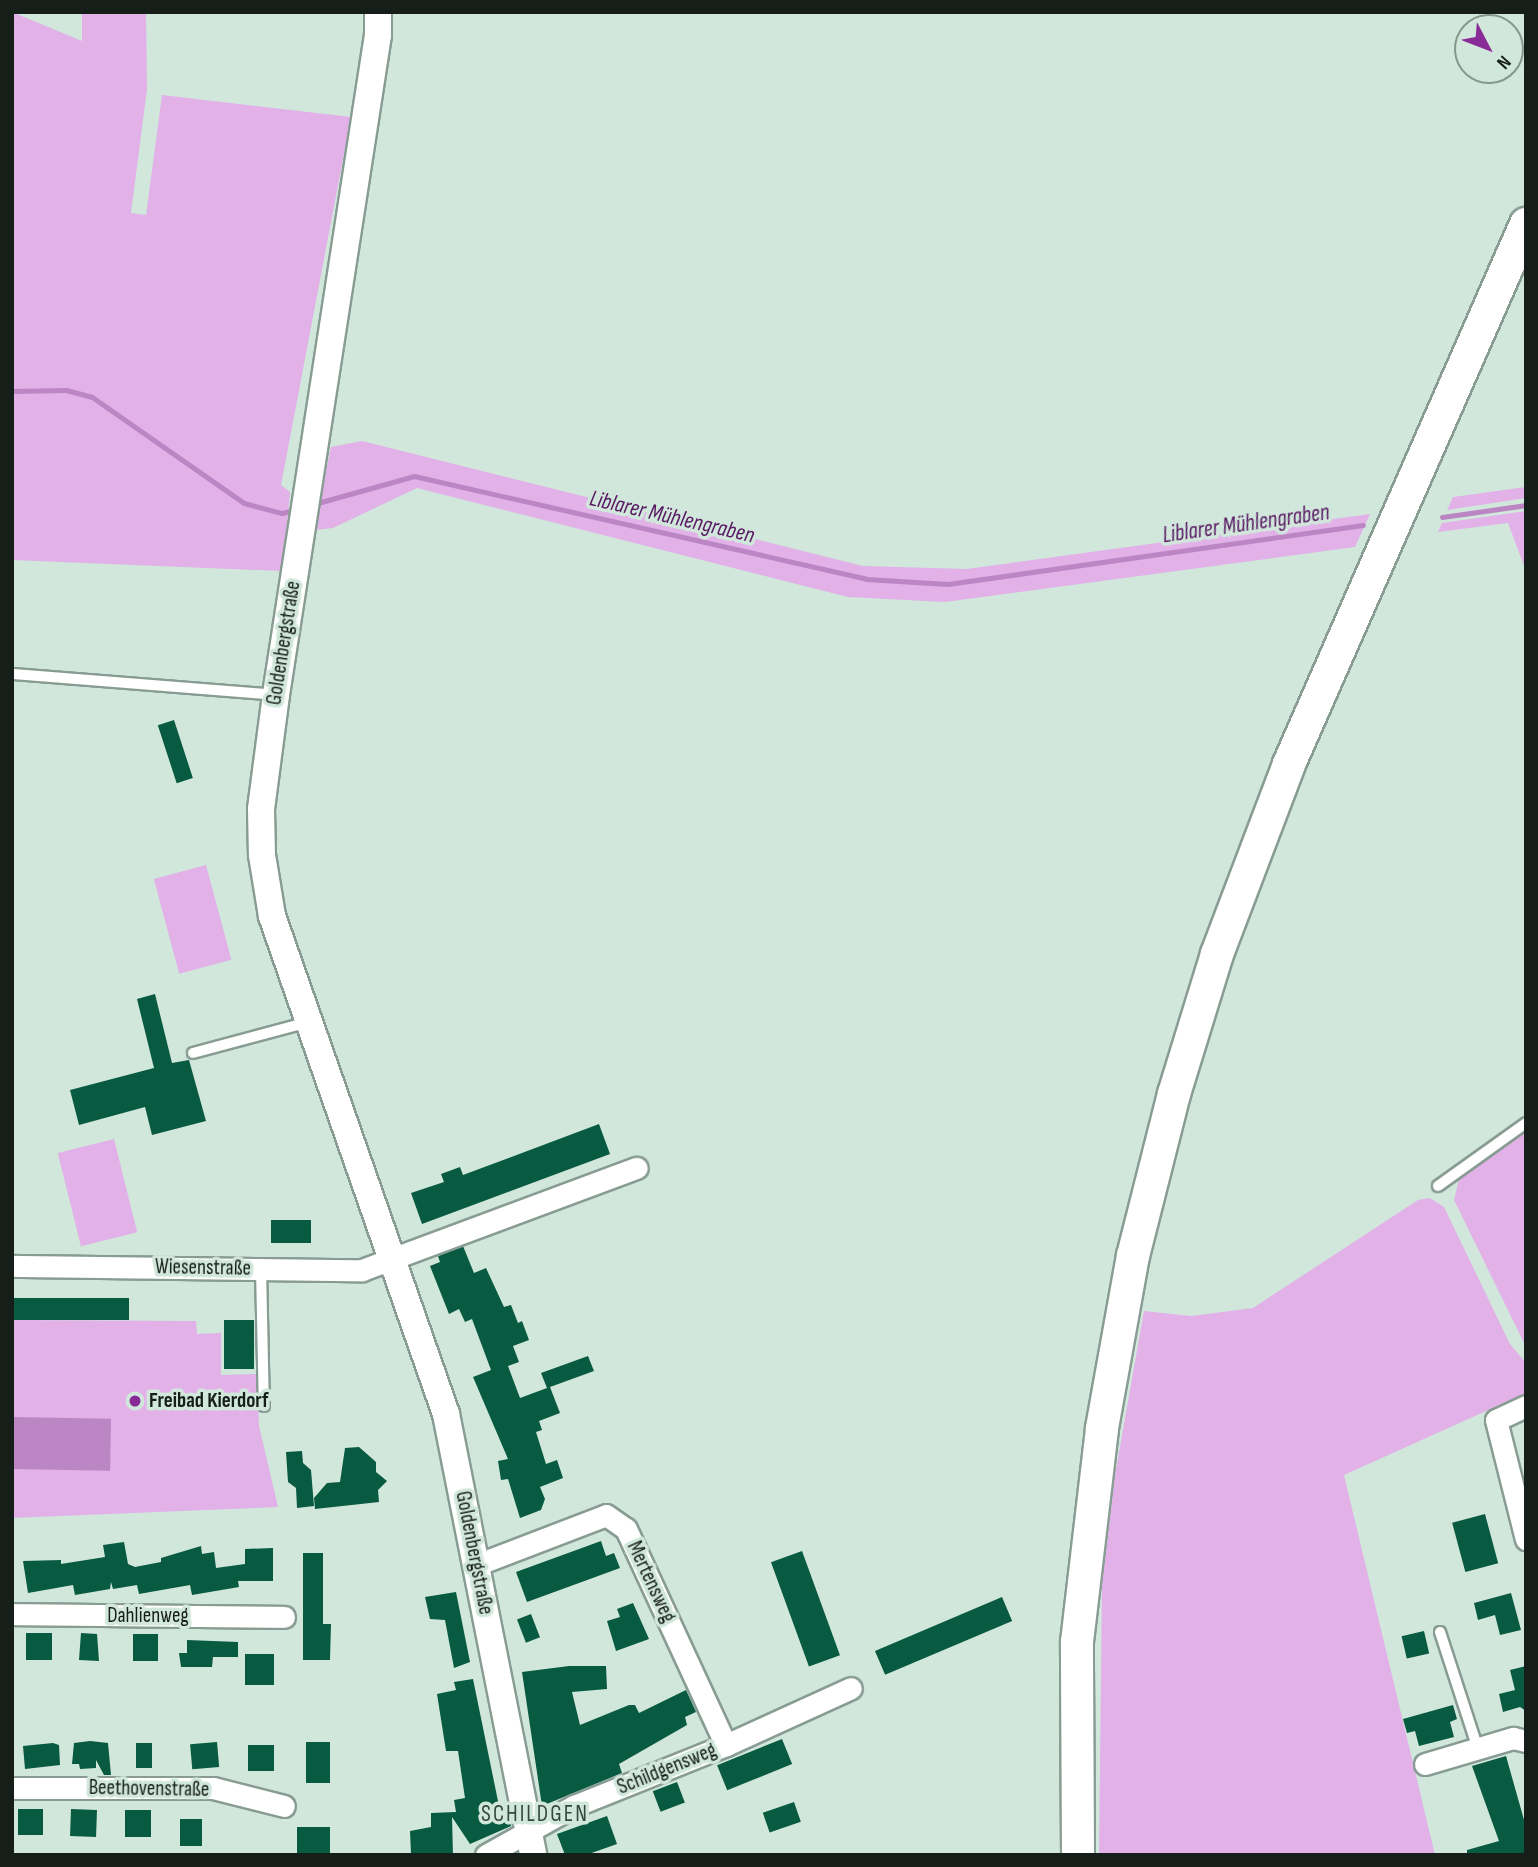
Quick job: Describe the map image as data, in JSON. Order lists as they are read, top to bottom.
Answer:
{
  "streets": {
    "street": [
      "Goldenbergstraße",
      "Wiesenstraße",
      "Mertensweg",
      "Dahlienweg",
      "Schildgensweg",
      "Beethovenstraße"
    ]
  },
  "crossings": [
    ["Goldenbergstraße", "Wiesenstraße"],
    ["Goldenbergstraße", "Mertensweg"],
    ["Goldenbergstraße", "Schildgensweg"],
    ["Mertensweg", "Schildgensweg"]
  ],
  "districts": ["SCHILDGEN"],
  "water": ["Liblarer Mühlengraben"],
  "places": ["Freibad Kierdorf"],
  "north": "bottom right"
}
